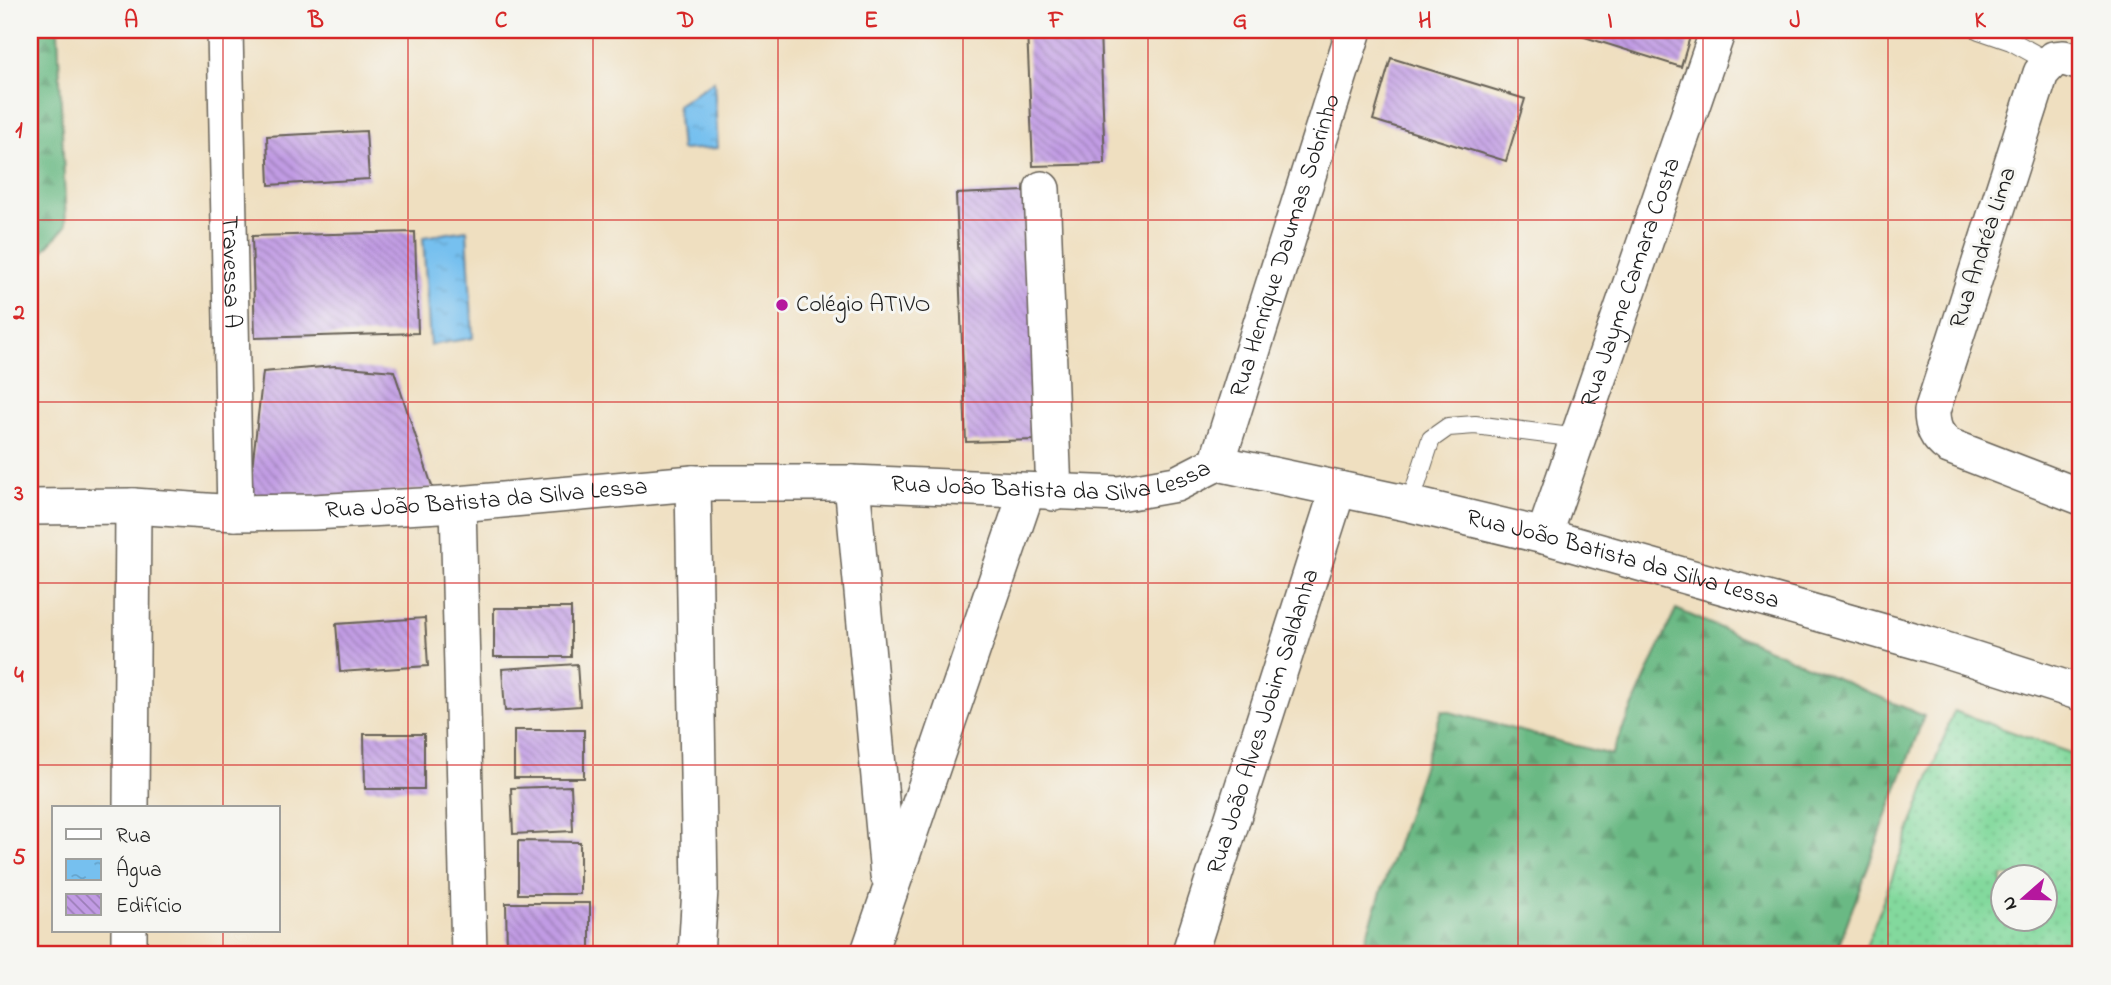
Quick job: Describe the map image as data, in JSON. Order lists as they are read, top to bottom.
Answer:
{
  "streets": {
    "street": [
      "Rua Henrique Daumas Sobrinho",
      "Rua Andréa Lima",
      "Travessa A",
      "Rua Jayme Camara Costa",
      "Rua João Batista da Silva Lessa",
      "Rua João Alves Jobim Saldanha"
    ]
  },
  "crossings": [
    ["Rua Henrique Daumas Sobrinho", "Rua João Batista da Silva Lessa"],
    ["Travessa A", "Rua João Batista da Silva Lessa"],
    ["Rua Jayme Camara Costa", "Rua João Batista da Silva Lessa"],
    ["Rua João Batista da Silva Lessa", "Rua João Alves Jobim Saldanha"]
  ],
  "places": ["Colégio ATIVO"],
  "legend": ["Rua", "Água", "Edifício"],
  "north": "left",
  "grid": {
    "columns": [
      "A",
      "B",
      "C",
      "D",
      "E",
      "F",
      "G",
      "H",
      "I",
      "J",
      "K"
    ],
    "rows": [
      "1",
      "2",
      "3",
      "4",
      "5"
    ]
  }
}
